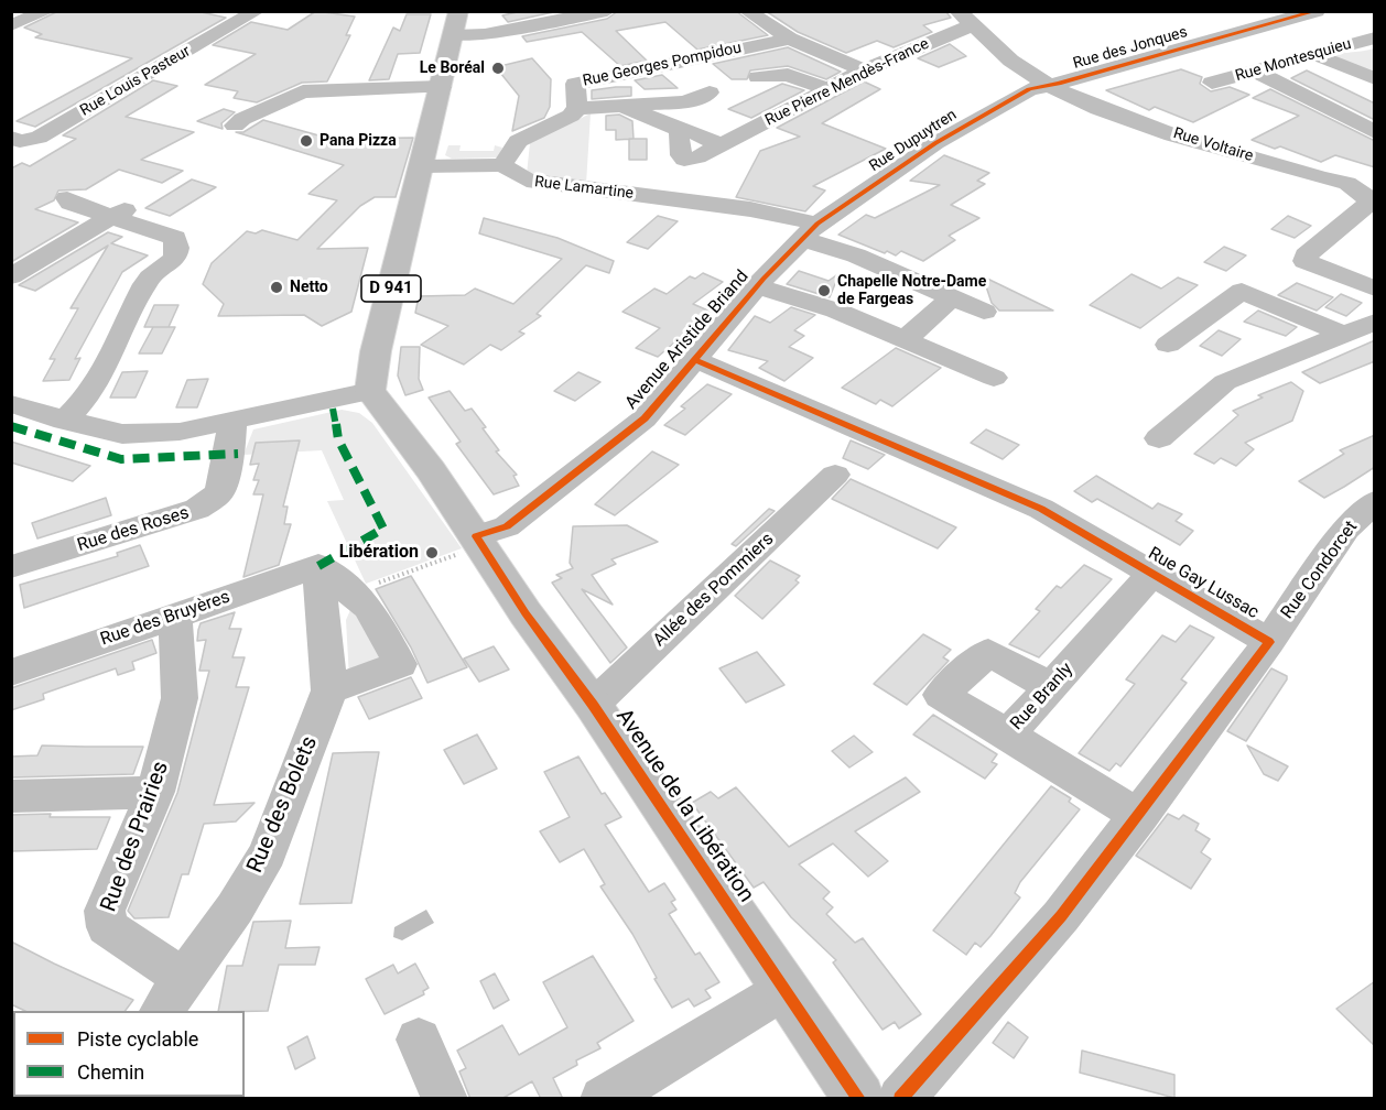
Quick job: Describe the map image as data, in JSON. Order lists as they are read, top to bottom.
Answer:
{
  "streets": {
    "main road": ["D 941", "Avenue de la Libération"],
    "street": [
      "Rue des Jonques",
      "Rue Montesquieu",
      "Rue Georges Pompidou",
      "Rue Louis Pasteur",
      "Rue Pierre Mendès-France",
      "Rue Dupuytren",
      "Rue Voltaire",
      "Rue Lamartine",
      "Avenue Aristide Briand",
      "Rue des Roses",
      "Rue Condorcet",
      "Rue Gay Lussac",
      "Allée des Pommiers",
      "Rue des Bruyères",
      "Rue Branly",
      "Rue des Bolets",
      "Rue des Prairies"
    ]
  },
  "crossings": [
    ["Rue des Jonques", "Rue Dupuytren"],
    ["Rue des Jonques", "Rue Voltaire"],
    ["Rue Georges Pompidou", "Rue Pierre Mendès-France"],
    ["Rue Georges Pompidou", "Rue Lamartine"],
    ["Rue Pierre Mendès-France", "Rue Voltaire"],
    ["Rue Dupuytren", "Rue Voltaire"],
    ["Rue Dupuytren", "Rue Lamartine"],
    ["Rue Dupuytren", "Avenue Aristide Briand"],
    ["Rue Lamartine", "Avenue Aristide Briand"],
    ["D 941", "Avenue de la Libération"],
    ["Avenue Aristide Briand", "Rue Gay Lussac"],
    ["Avenue Aristide Briand", "Avenue de la Libération"],
    ["Rue Condorcet", "Rue Gay Lussac"],
    ["Rue Gay Lussac", "Rue Branly"],
    ["Allée des Pommiers", "Avenue de la Libération"],
    ["Rue des Bruyères", "Rue des Bolets"],
    ["Rue des Bruyères", "Rue des Prairies"],
    ["Rue des Bolets", "Rue des Prairies"]
  ],
  "places": [
    "Le Boréal",
    "Pana Pizza",
    "Netto",
    "Chapelle Notre-Dame de Fargeas",
    "Libération"
  ],
  "legend": ["Piste cyclable", "Chemin"]
}
